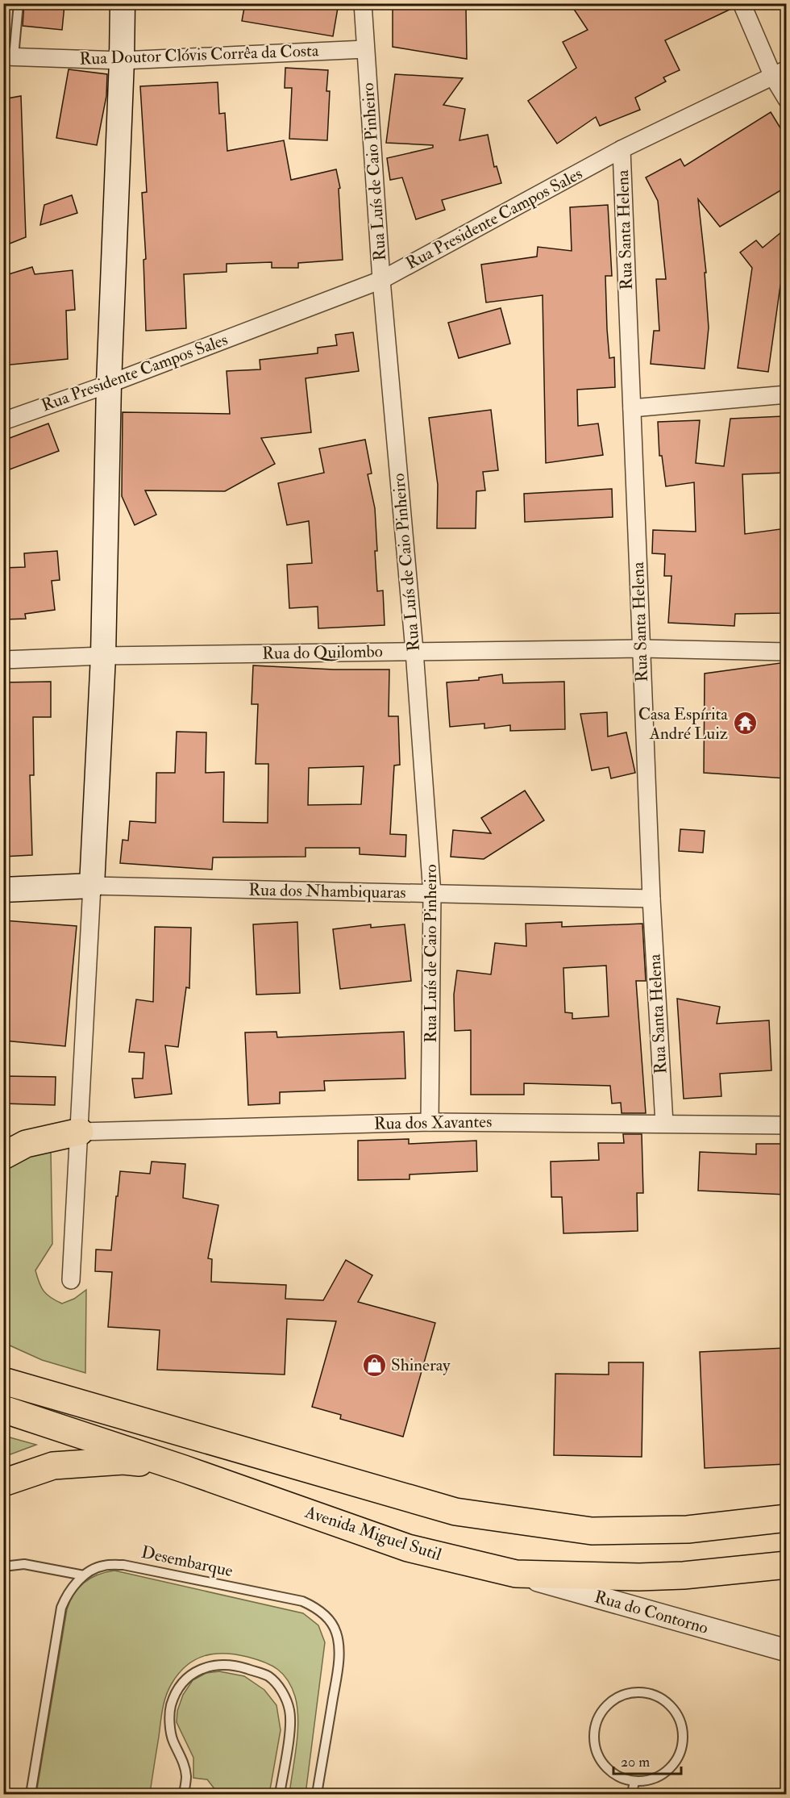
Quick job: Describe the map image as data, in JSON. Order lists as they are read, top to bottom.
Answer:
{
  "streets": {
    "highway": ["Avenida Miguel Sutil"],
    "main road": ["Rua dos Nhambiquaras"],
    "street": [
      "Rua Doutor Clóvis Corrêa da Costa",
      "Rua Luís de Caio Pinheiro",
      "Rua Presidente Campos Sales",
      "Rua Santa Helena",
      "Rua do Quilombo",
      "Rua dos Xavantes",
      "Rua do Contorno"
    ],
    "lane": ["Desembarque"]
  },
  "crossings": [
    ["Rua Doutor Clóvis Corrêa da Costa", "Rua Luís de Caio Pinheiro"],
    ["Rua Luís de Caio Pinheiro", "Rua Presidente Campos Sales"],
    ["Rua Luís de Caio Pinheiro", "Rua do Quilombo"],
    ["Rua Luís de Caio Pinheiro", "Rua dos Nhambiquaras"],
    ["Rua Luís de Caio Pinheiro", "Rua dos Xavantes"],
    ["Rua Presidente Campos Sales", "Rua Santa Helena"],
    ["Rua Santa Helena", "Rua do Quilombo"],
    ["Rua Santa Helena", "Rua dos Nhambiquaras"],
    ["Rua Santa Helena", "Rua dos Xavantes"],
    ["Avenida Miguel Sutil", "Rua do Contorno"]
  ],
  "places": {
    "temple": ["Casa Espírita André Luiz"],
    "shop": ["Shineray"]
  },
  "scale_bar": "20 m"
}
